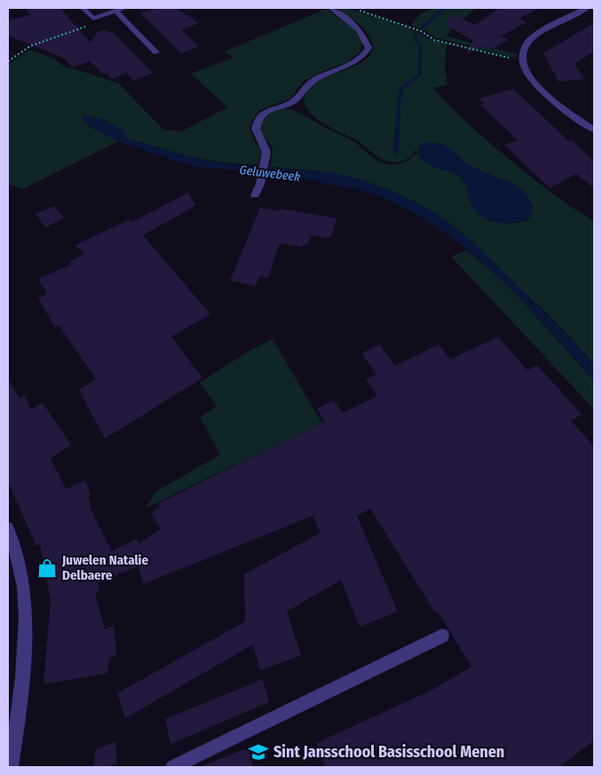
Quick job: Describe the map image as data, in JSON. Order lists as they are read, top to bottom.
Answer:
{
  "water": ["Geluwebeek"],
  "places": {
    "shop": ["Juwelen Natalie Delbaere"],
    "school or university": ["Sint Jansschool Basisschool Menen"]
  }
}
